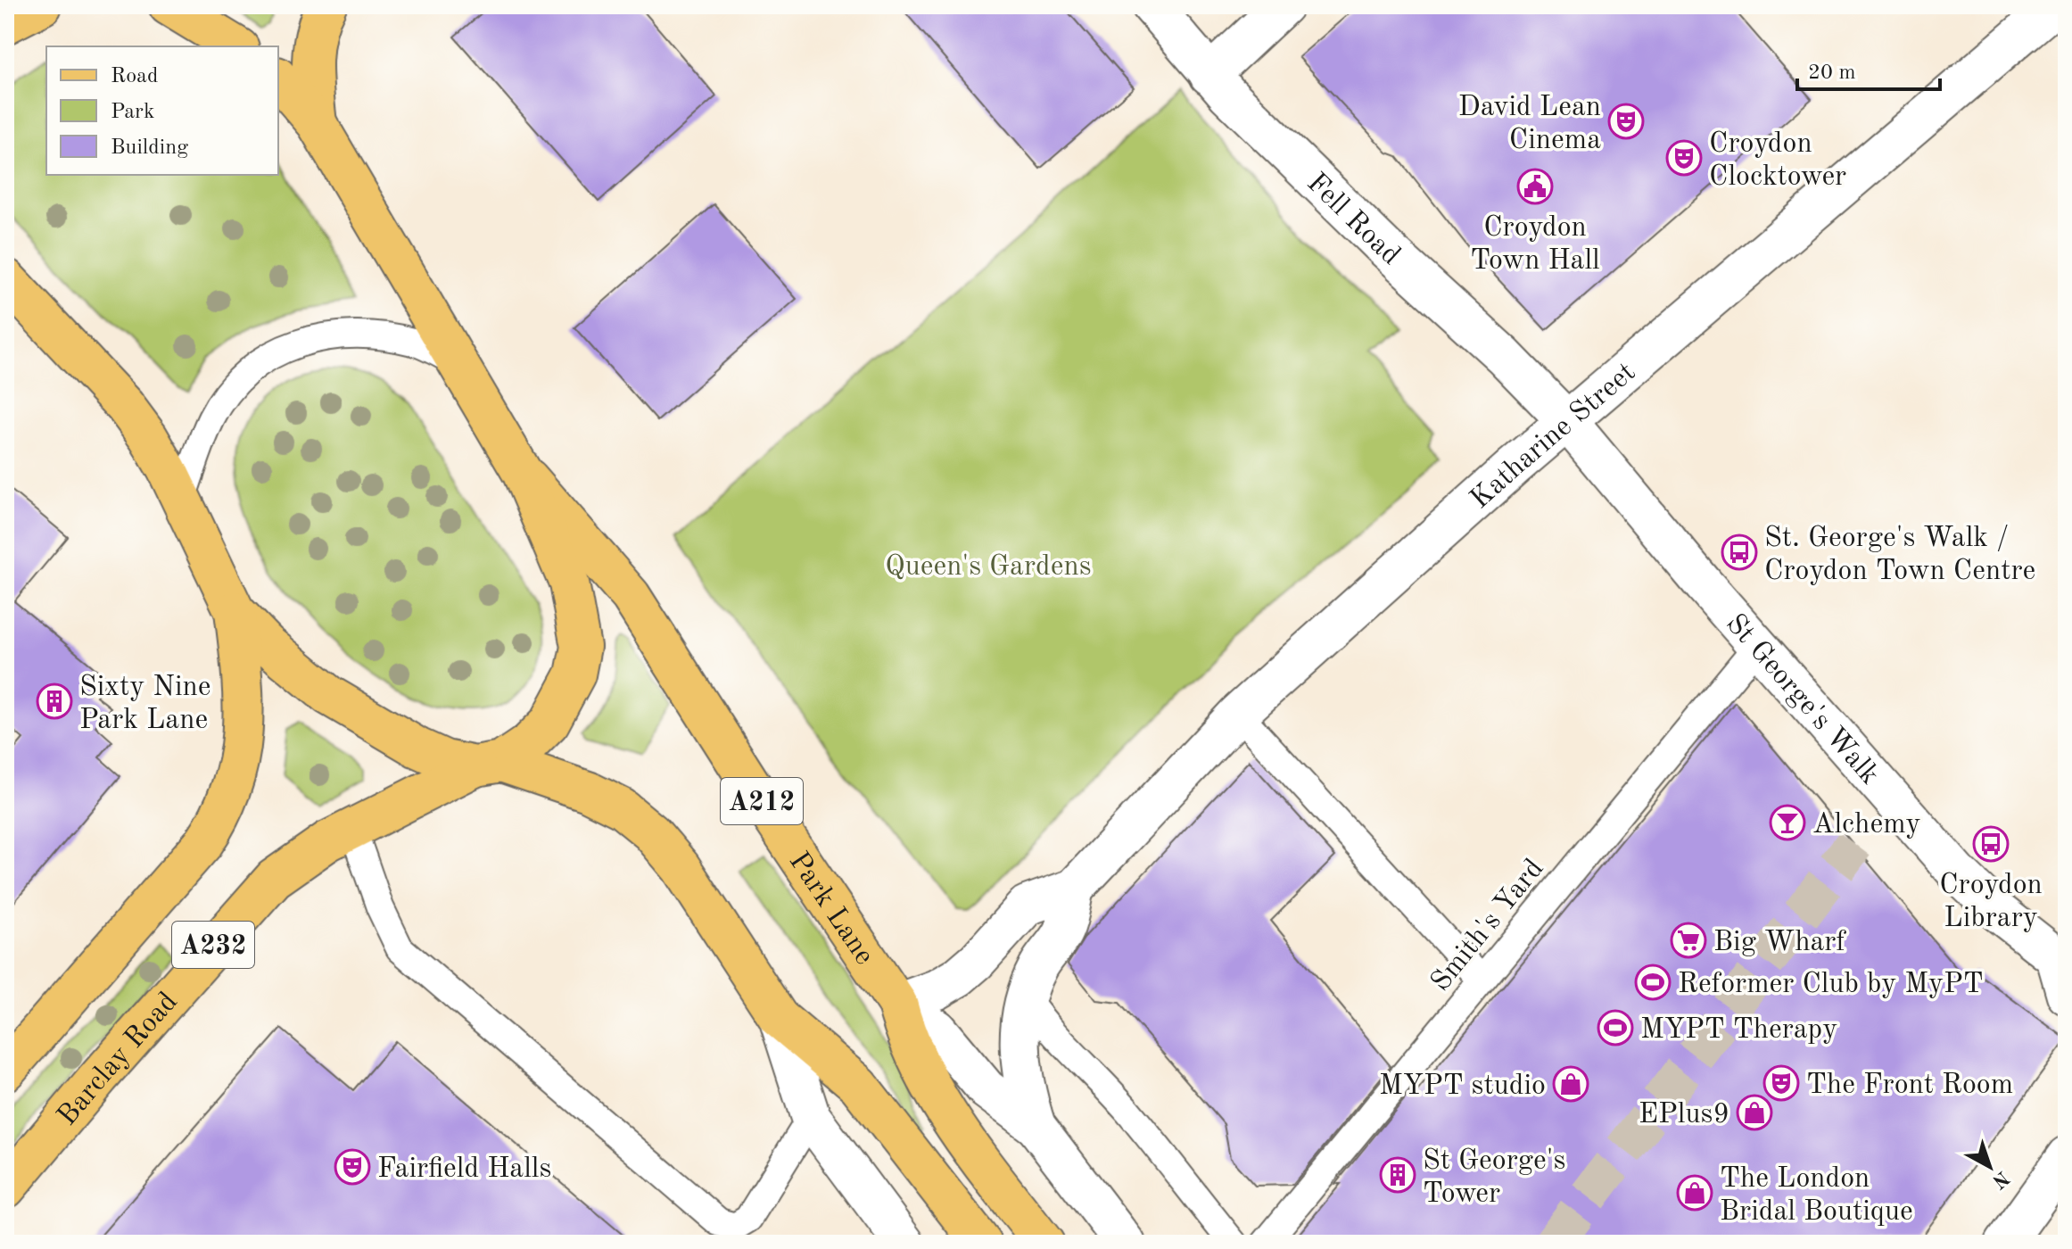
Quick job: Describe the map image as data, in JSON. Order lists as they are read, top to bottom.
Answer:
{
  "streets": {
    "main road": [
      "A212",
      "Park Lane",
      "A232",
      "Barclay Road"
    ],
    "street": ["Fell Road", "Katharine Street", "St George's Walk"],
    "lane": ["Smith's Yard"]
  },
  "crossings": [
    ["Fell Road", "Katharine Street"],
    ["Fell Road", "St George's Walk"],
    ["Katharine Street", "St George's Walk"],
    ["Katharine Street", "A212"],
    ["Katharine Street", "Park Lane"],
    ["St George's Walk", "Smith's Yard"],
    ["A212", "Park Lane"],
    ["Park Lane", "Barclay Road"]
  ],
  "parks": ["Queen's Gardens"],
  "places": {
    "theatre": [
      "David Lean Cinema",
      "Croydon Clocktower",
      "The Front Room",
      "Fairfield Halls"
    ],
    "public building": ["Croydon Town Hall"],
    "bus stop": ["St. George's Walk / Croydon Town Centre", "Croydon Library"],
    "building": ["Sixty Nine Park Lane", "St George's Tower"],
    "bar": ["Alchemy"],
    "supermarket": ["Big Wharf"],
    "sports": ["Reformer Club by MyPT", "MYPT Therapy"],
    "shop": ["MYPT studio", "EPlus9", "The London Bridal Boutique"]
  },
  "legend": ["Road", "Park", "Building"],
  "scale_bar": "20 m",
  "north": "bottom right"
}
